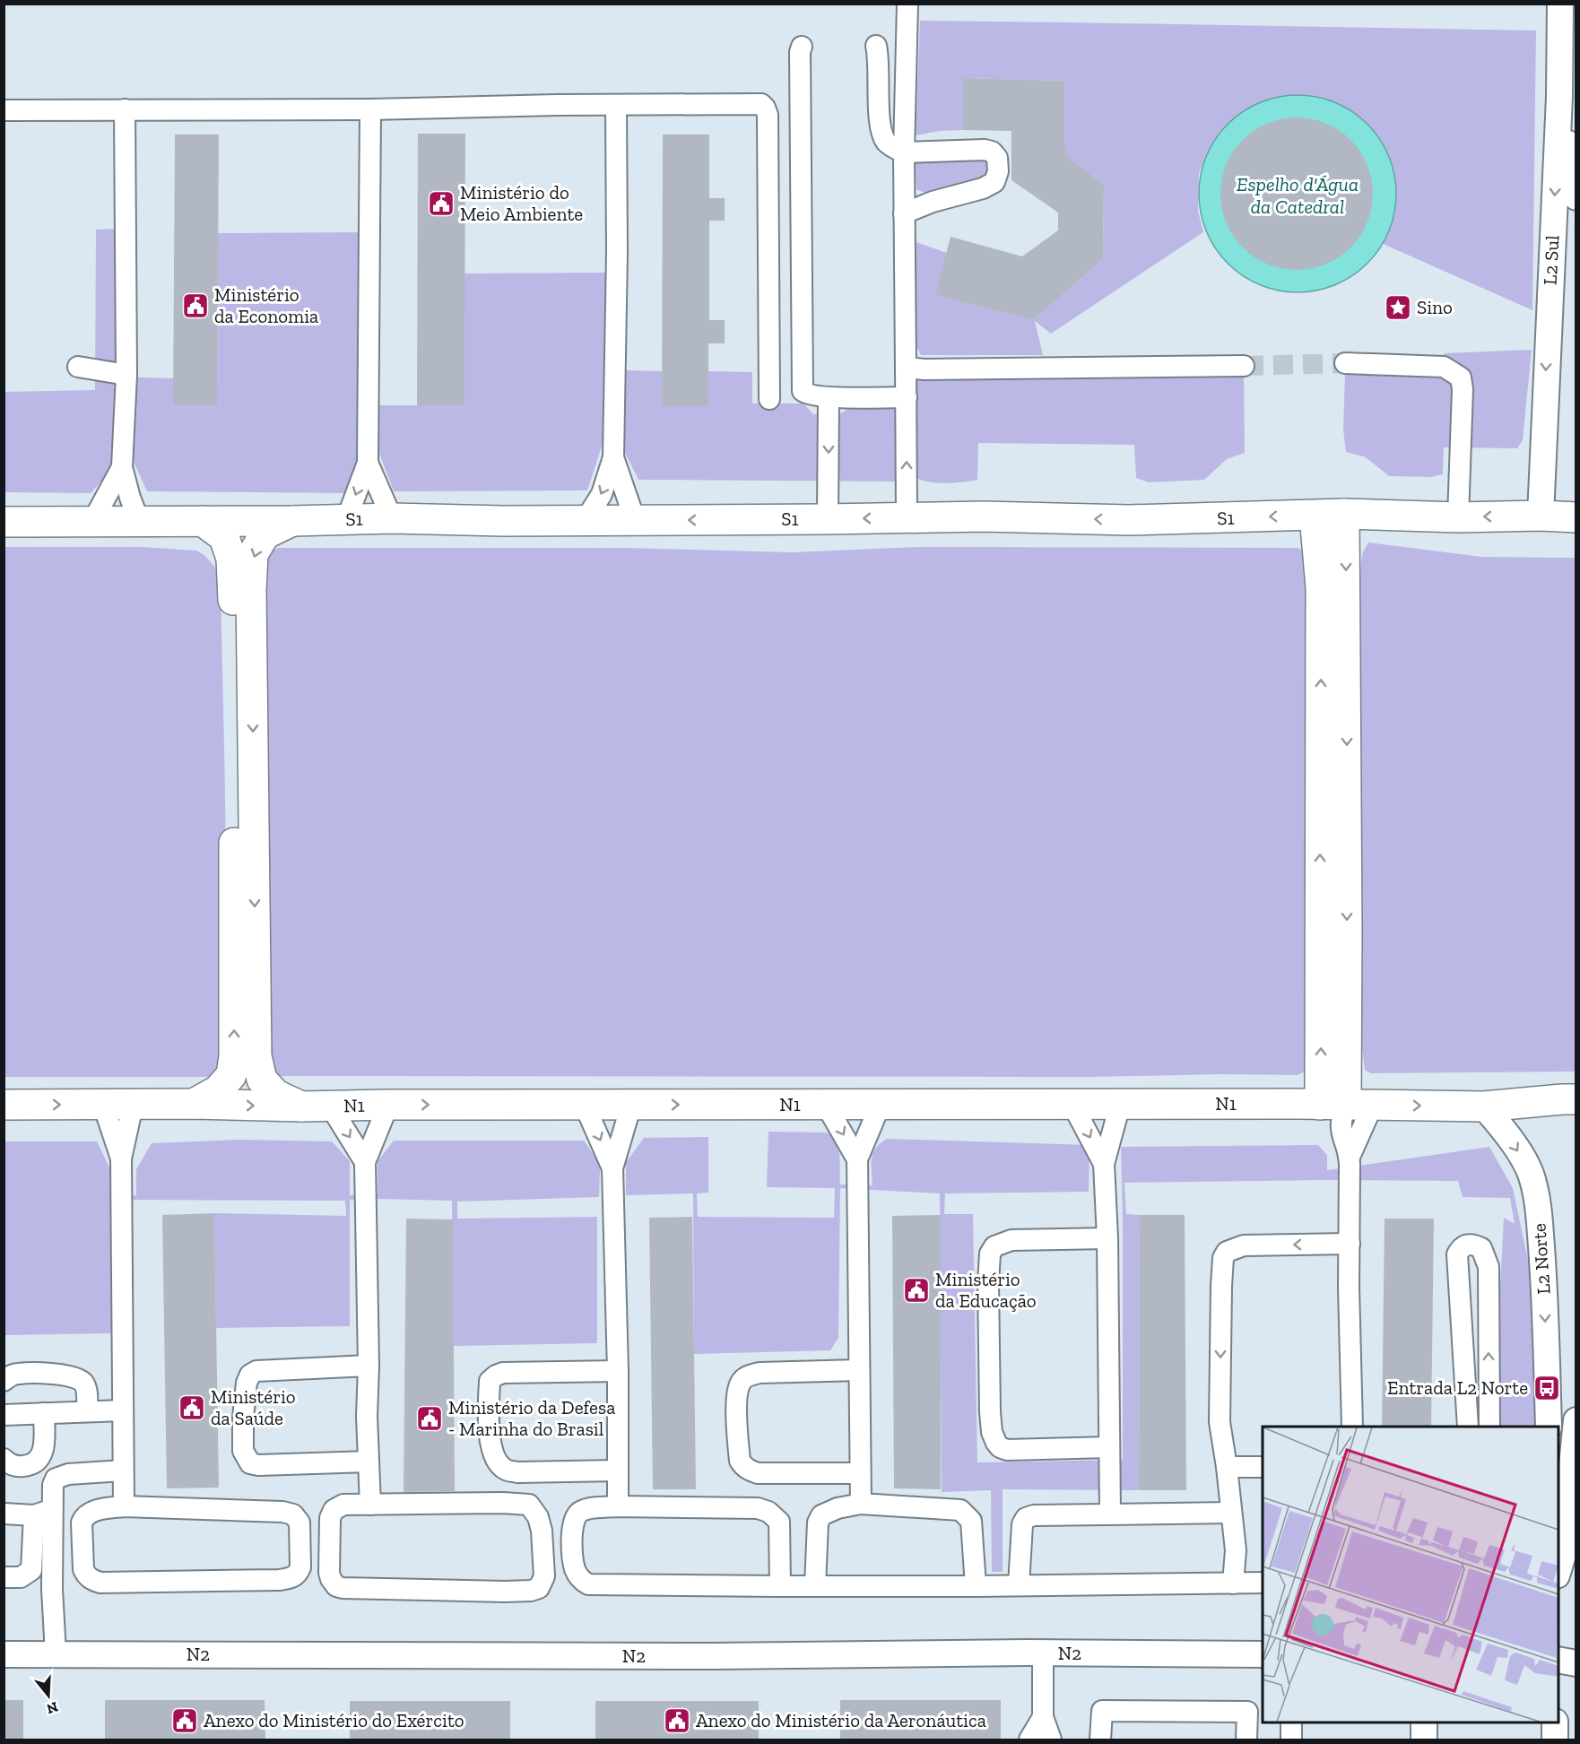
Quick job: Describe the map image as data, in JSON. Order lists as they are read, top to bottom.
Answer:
{
  "streets": {
    "highway": ["S1", "N1"],
    "main road": ["L2 Sul", "L2 Norte", "N2"]
  },
  "crossings": [
    ["L2 Sul", "S1"],
    ["N1", "L2 Norte"]
  ],
  "one_way": [
    "L2 Sul",
    "S1",
    "N1",
    "L2 Norte"
  ],
  "water": ["Espelho d'Água da Catedral"],
  "places": {
    "public building": [
      "Ministério do Meio Ambiente",
      "Ministério da Economia",
      "Ministério da Educação",
      "Ministério da Saúde",
      "Ministério da Defesa - Marinha do Brasil",
      "Anexo do Ministério do Exército",
      "Anexo do Ministério da Aeronáutica"
    ],
    "place": ["Sino"],
    "bus stop": ["Entrada L2 Norte"]
  },
  "north": "bottom"
}
